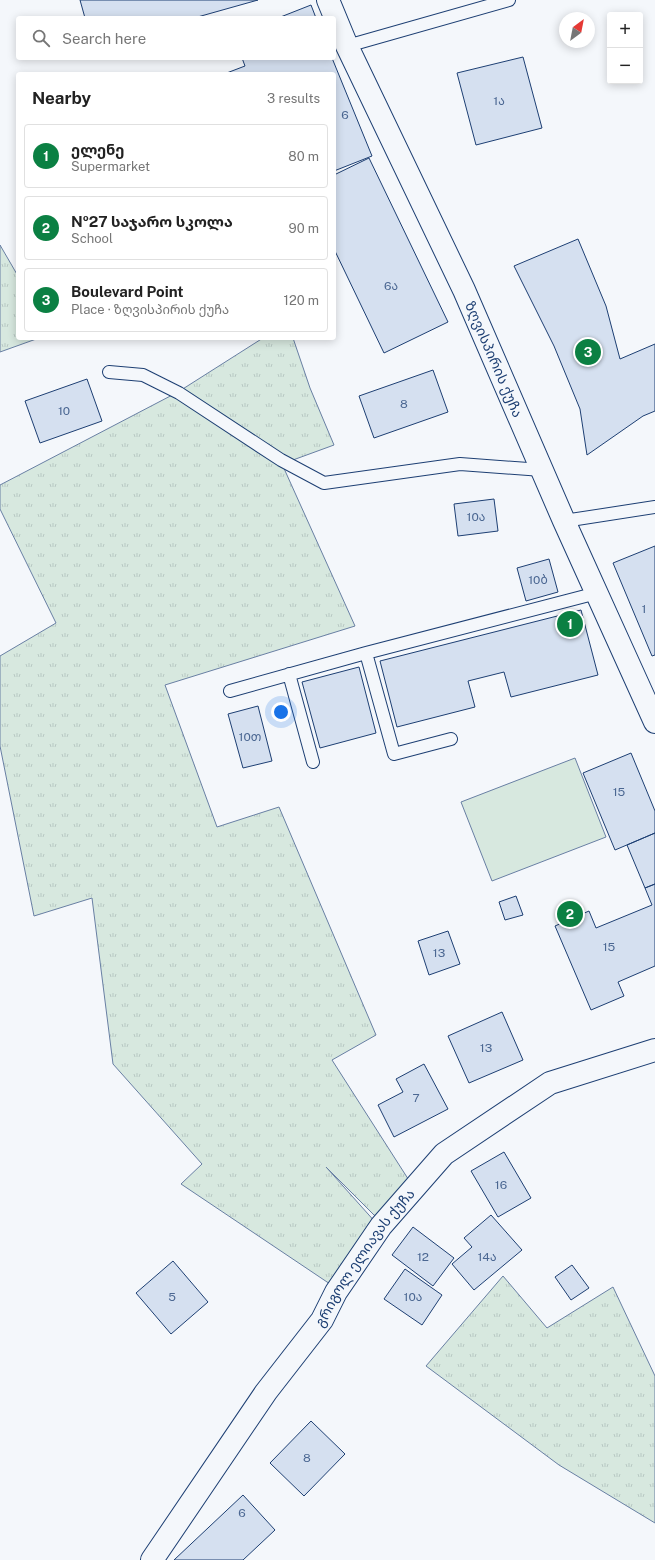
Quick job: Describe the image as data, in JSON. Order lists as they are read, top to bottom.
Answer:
{
  "streets": {
    "street": ["ზღვისპირის ქუჩა", "გრიგოლ ელიავას ქუჩა"]
  },
  "house_numbers": [
    "1ა",
    "6",
    "6ა",
    "8",
    "10",
    "10ა",
    "10ბ",
    "1",
    "10თ",
    "15",
    "15",
    "13",
    "13",
    "7",
    "16",
    "12",
    "14ა",
    "5",
    "10ა",
    "8",
    "6"
  ],
  "north": "top right",
  "page": {
    "map_buttons": ["+", "−"],
    "search": "Search here",
    "heading": ["Nearby", "3 results"],
    "list": [
      {
        "mark": "1",
        "name": "ელენე",
        "note": "Supermarket",
        "value": "80 m"
      },
      {
        "mark": "2",
        "name": "№27 საჯარო სკოლა",
        "note": "School",
        "value": "90 m"
      },
      {
        "mark": "3",
        "name": "Boulevard Point",
        "note": "Place · ზღვისპირის ქუჩა",
        "value": "120 m"
      }
    ],
    "pins": ["3", "1", "2"]
  }
}
